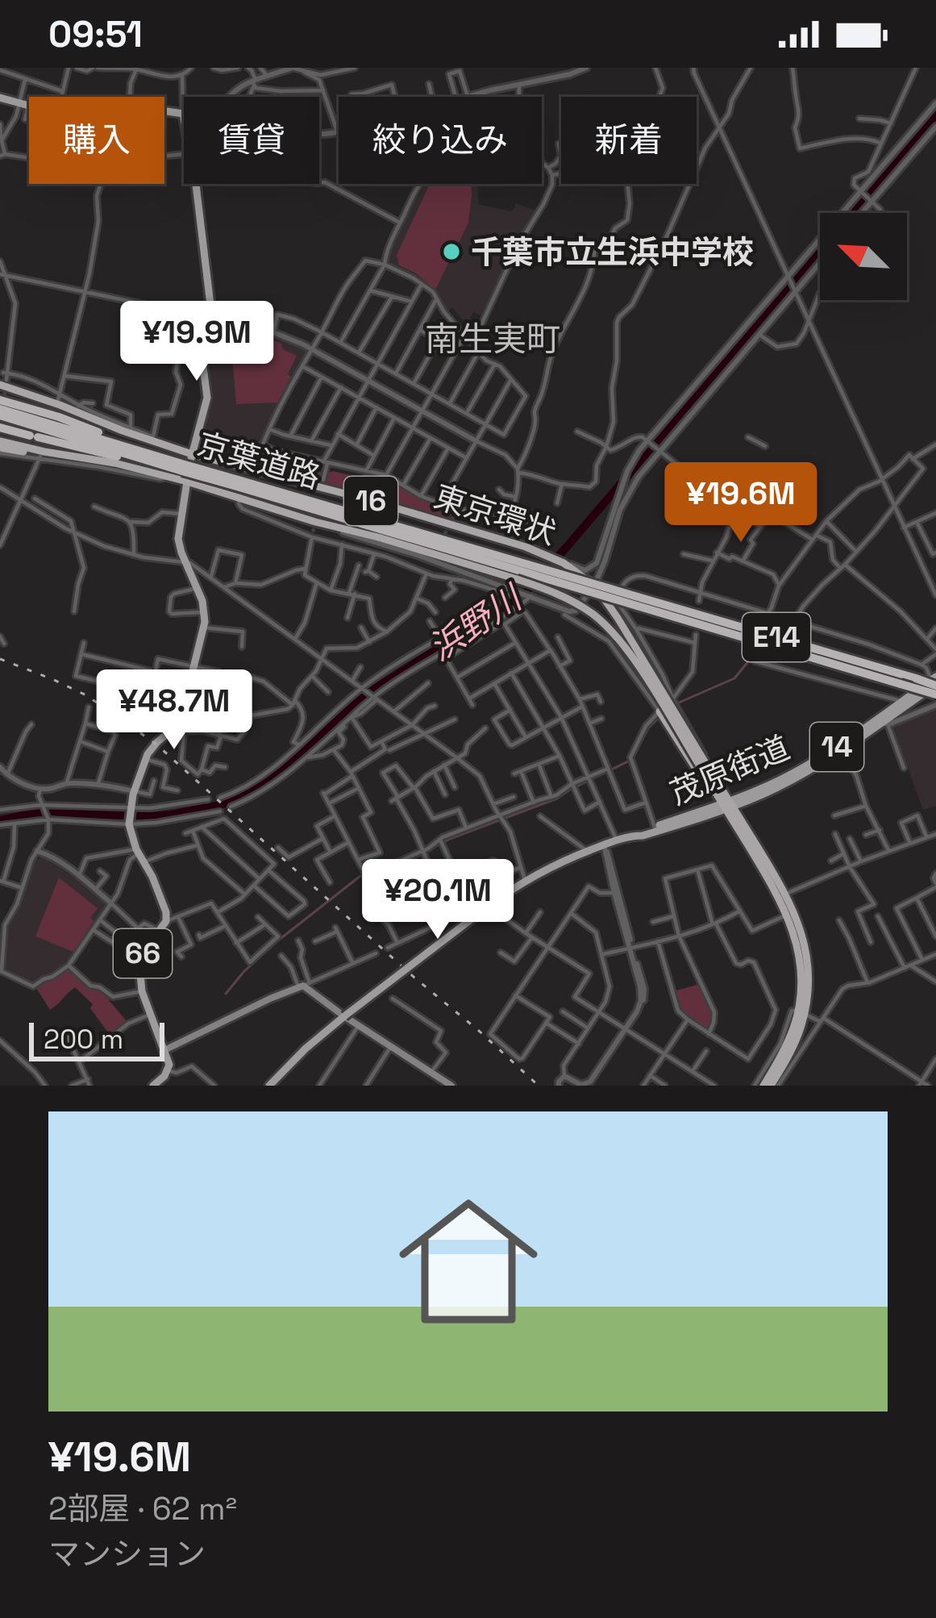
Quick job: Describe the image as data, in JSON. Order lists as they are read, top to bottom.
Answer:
{
  "streets": {
    "highway": [
      "京葉道路",
      "16",
      "東京環状",
      "E14"
    ],
    "main road": ["14", "茂原街道", "66"]
  },
  "crossings": [
    ["京葉道路", "東京環状"],
    ["京葉道路", "E14"],
    ["京葉道路", "66"],
    ["16", "東京環状"],
    ["16", "茂原街道"],
    ["東京環状", "E14"],
    ["東京環状", "茂原街道"],
    ["東京環状", "66"],
    ["E14", "茂原街道"]
  ],
  "districts": ["南生実町"],
  "water": ["浜野川"],
  "places": ["千葉市立生浜中学校"],
  "scale_bar": "200 m",
  "north": "top left",
  "page": {
    "status": "09:51",
    "chip": [
      "購入",
      "賃貸",
      "絞り込み",
      "新着"
    ],
    "price": [
      "¥19.9M",
      "¥19.6M",
      "¥48.7M",
      "¥20.1M"
    ],
    "scale": "200 m",
    "list": [
      {
        "name": "¥19.6M",
        "note": "2部屋 · 62 m² · マンション"
      }
    ]
  }
}
